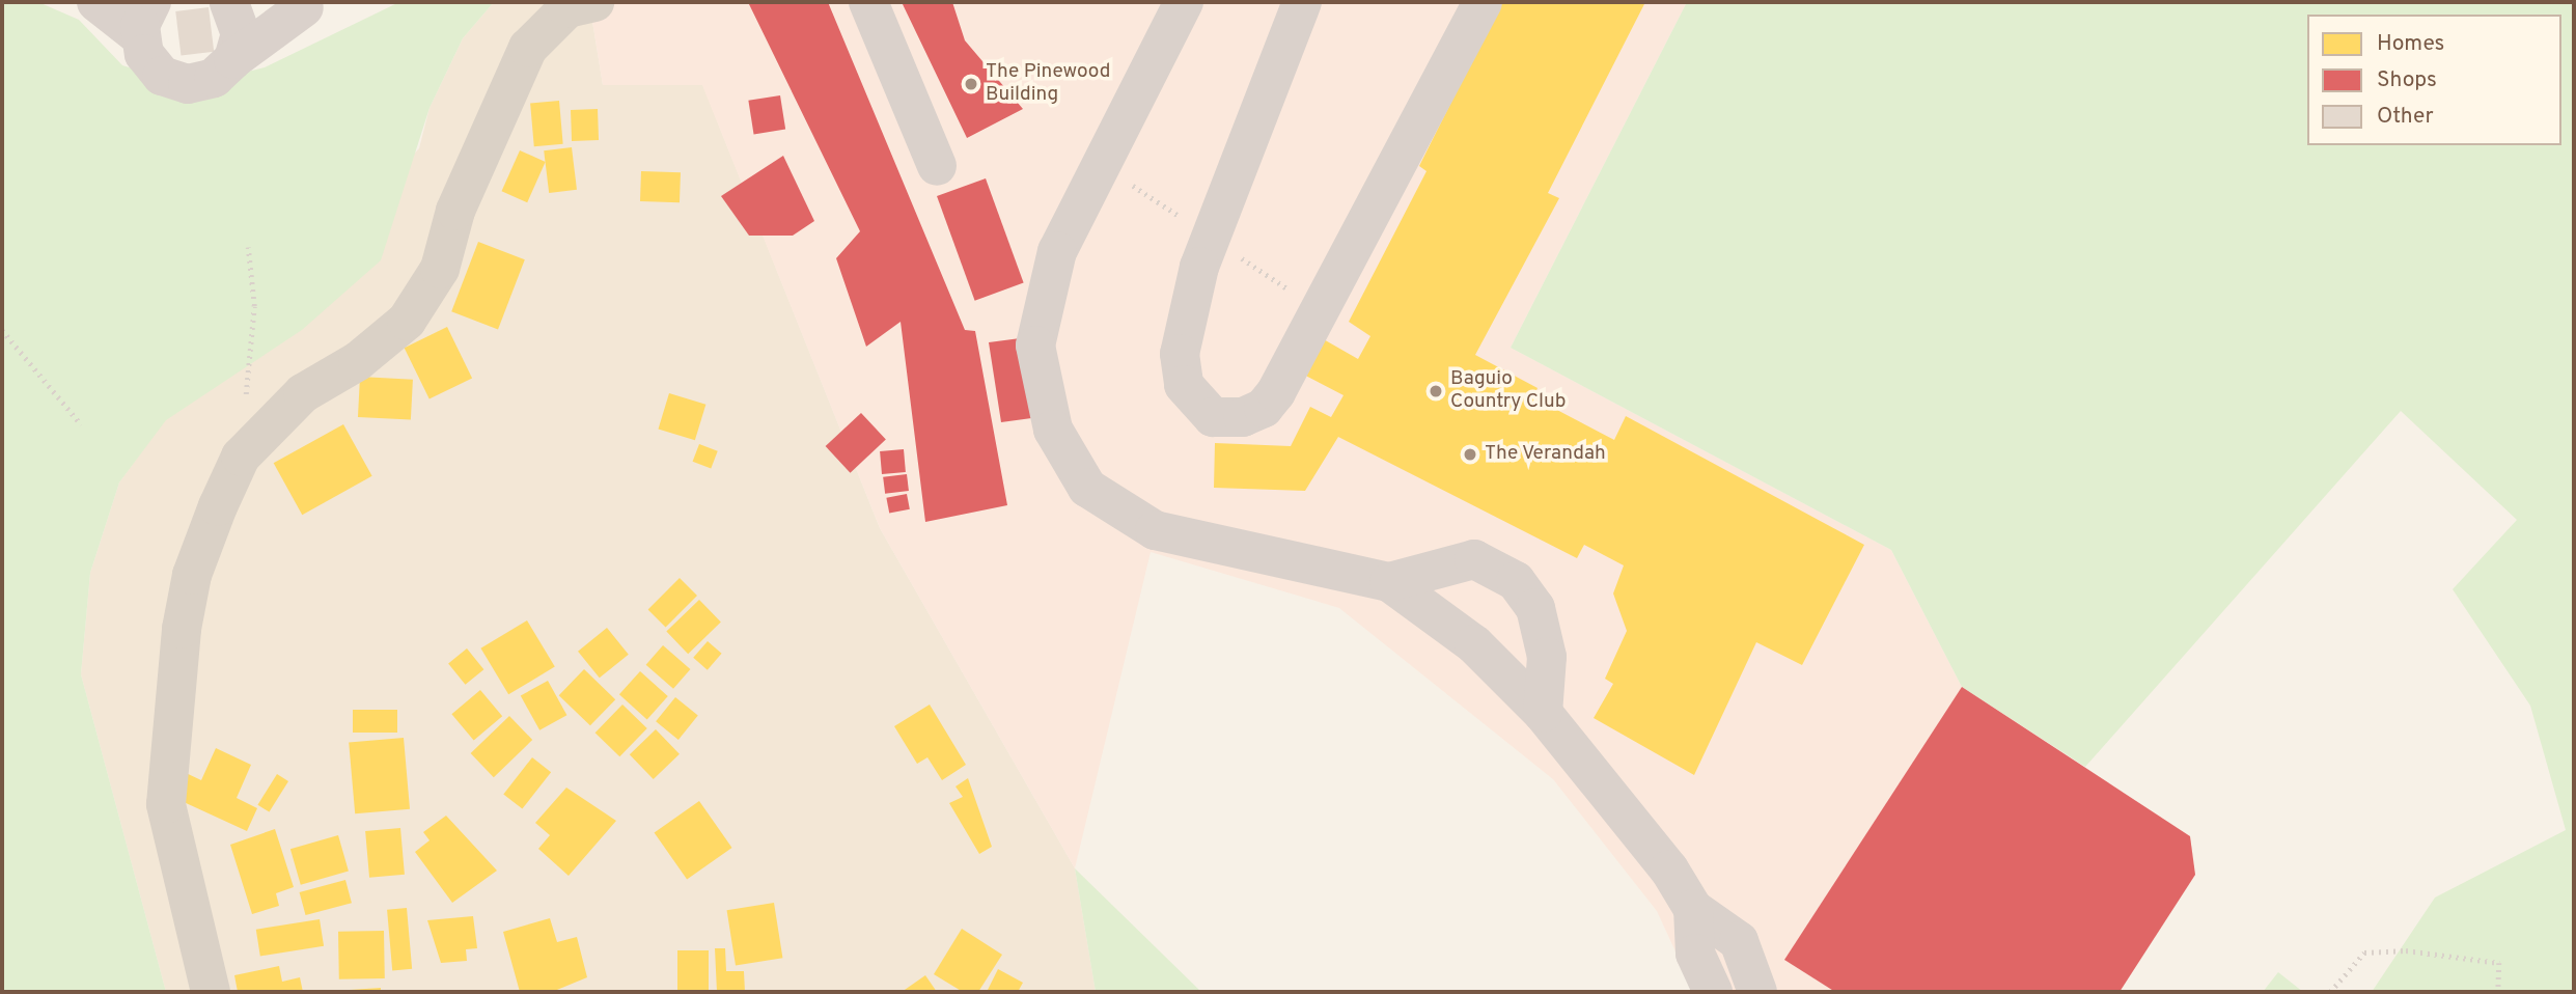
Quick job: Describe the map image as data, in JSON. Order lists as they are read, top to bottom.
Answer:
{
  "places": ["The Pinewood Building", "Baguio Country Club", "The Verandah"],
  "legend": ["Homes", "Shops", "Other"]
}
